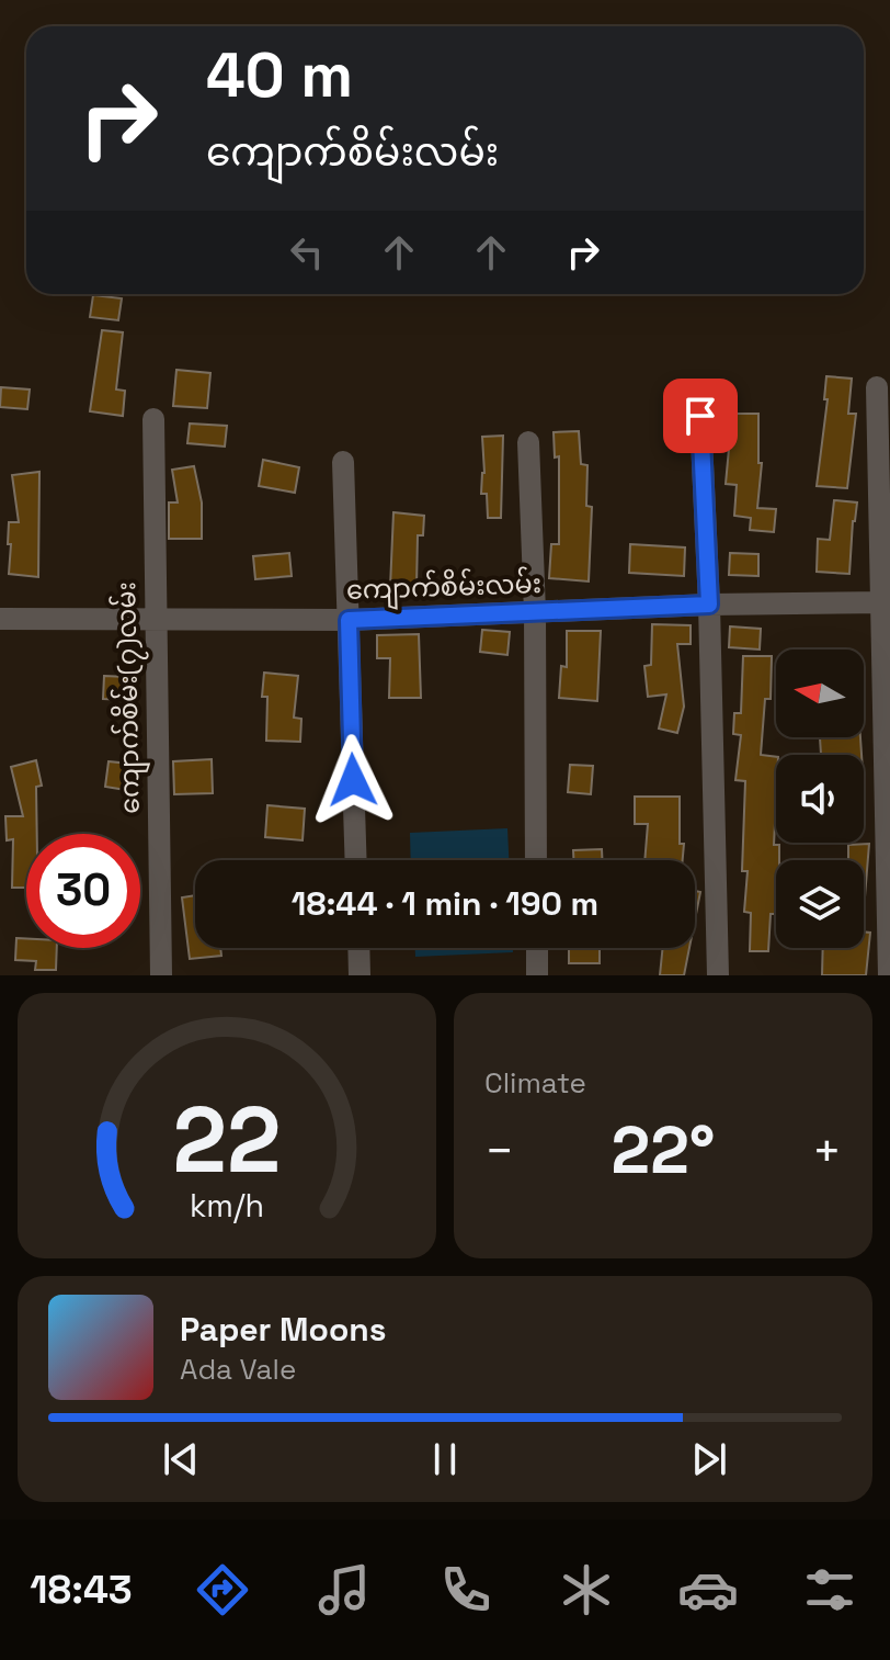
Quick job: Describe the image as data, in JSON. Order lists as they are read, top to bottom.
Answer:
{
  "streets": {
    "street": ["ကျောက်စိမ်းလမ်း", "ကျောက်စိမ်း(၇)လမ်း"]
  },
  "crossings": [
    ["ကျောက်စိမ်းလမ်း", "ကျောက်စိမ်း(၇)လမ်း"]
  ],
  "north": "left",
  "page": {
    "turn": ["40 m", "ကျောက်စိမ်းလမ်း"],
    "limit": "30",
    "trip": "18:44 · 1 min · 190 m",
    "tile": "Climate",
    "heat": ["−", "22°", "+"],
    "song": ["Paper Moons", "Ada Vale"],
    "tabs": "18:43",
    "gauge": ["22", "km/h"]
  }
}
